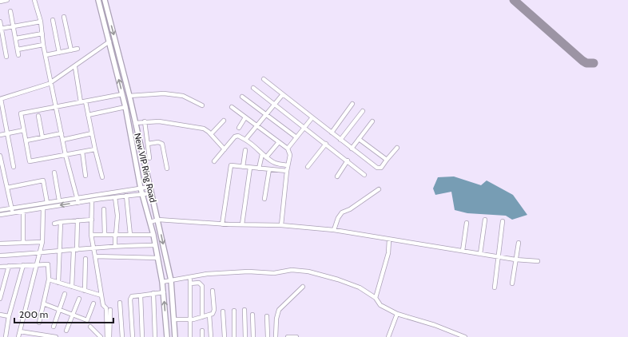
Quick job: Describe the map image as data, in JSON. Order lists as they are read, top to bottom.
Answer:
{
  "streets": {
    "main road": ["New VIP Ring Road"]
  },
  "scale_bar": "200 m"
}
